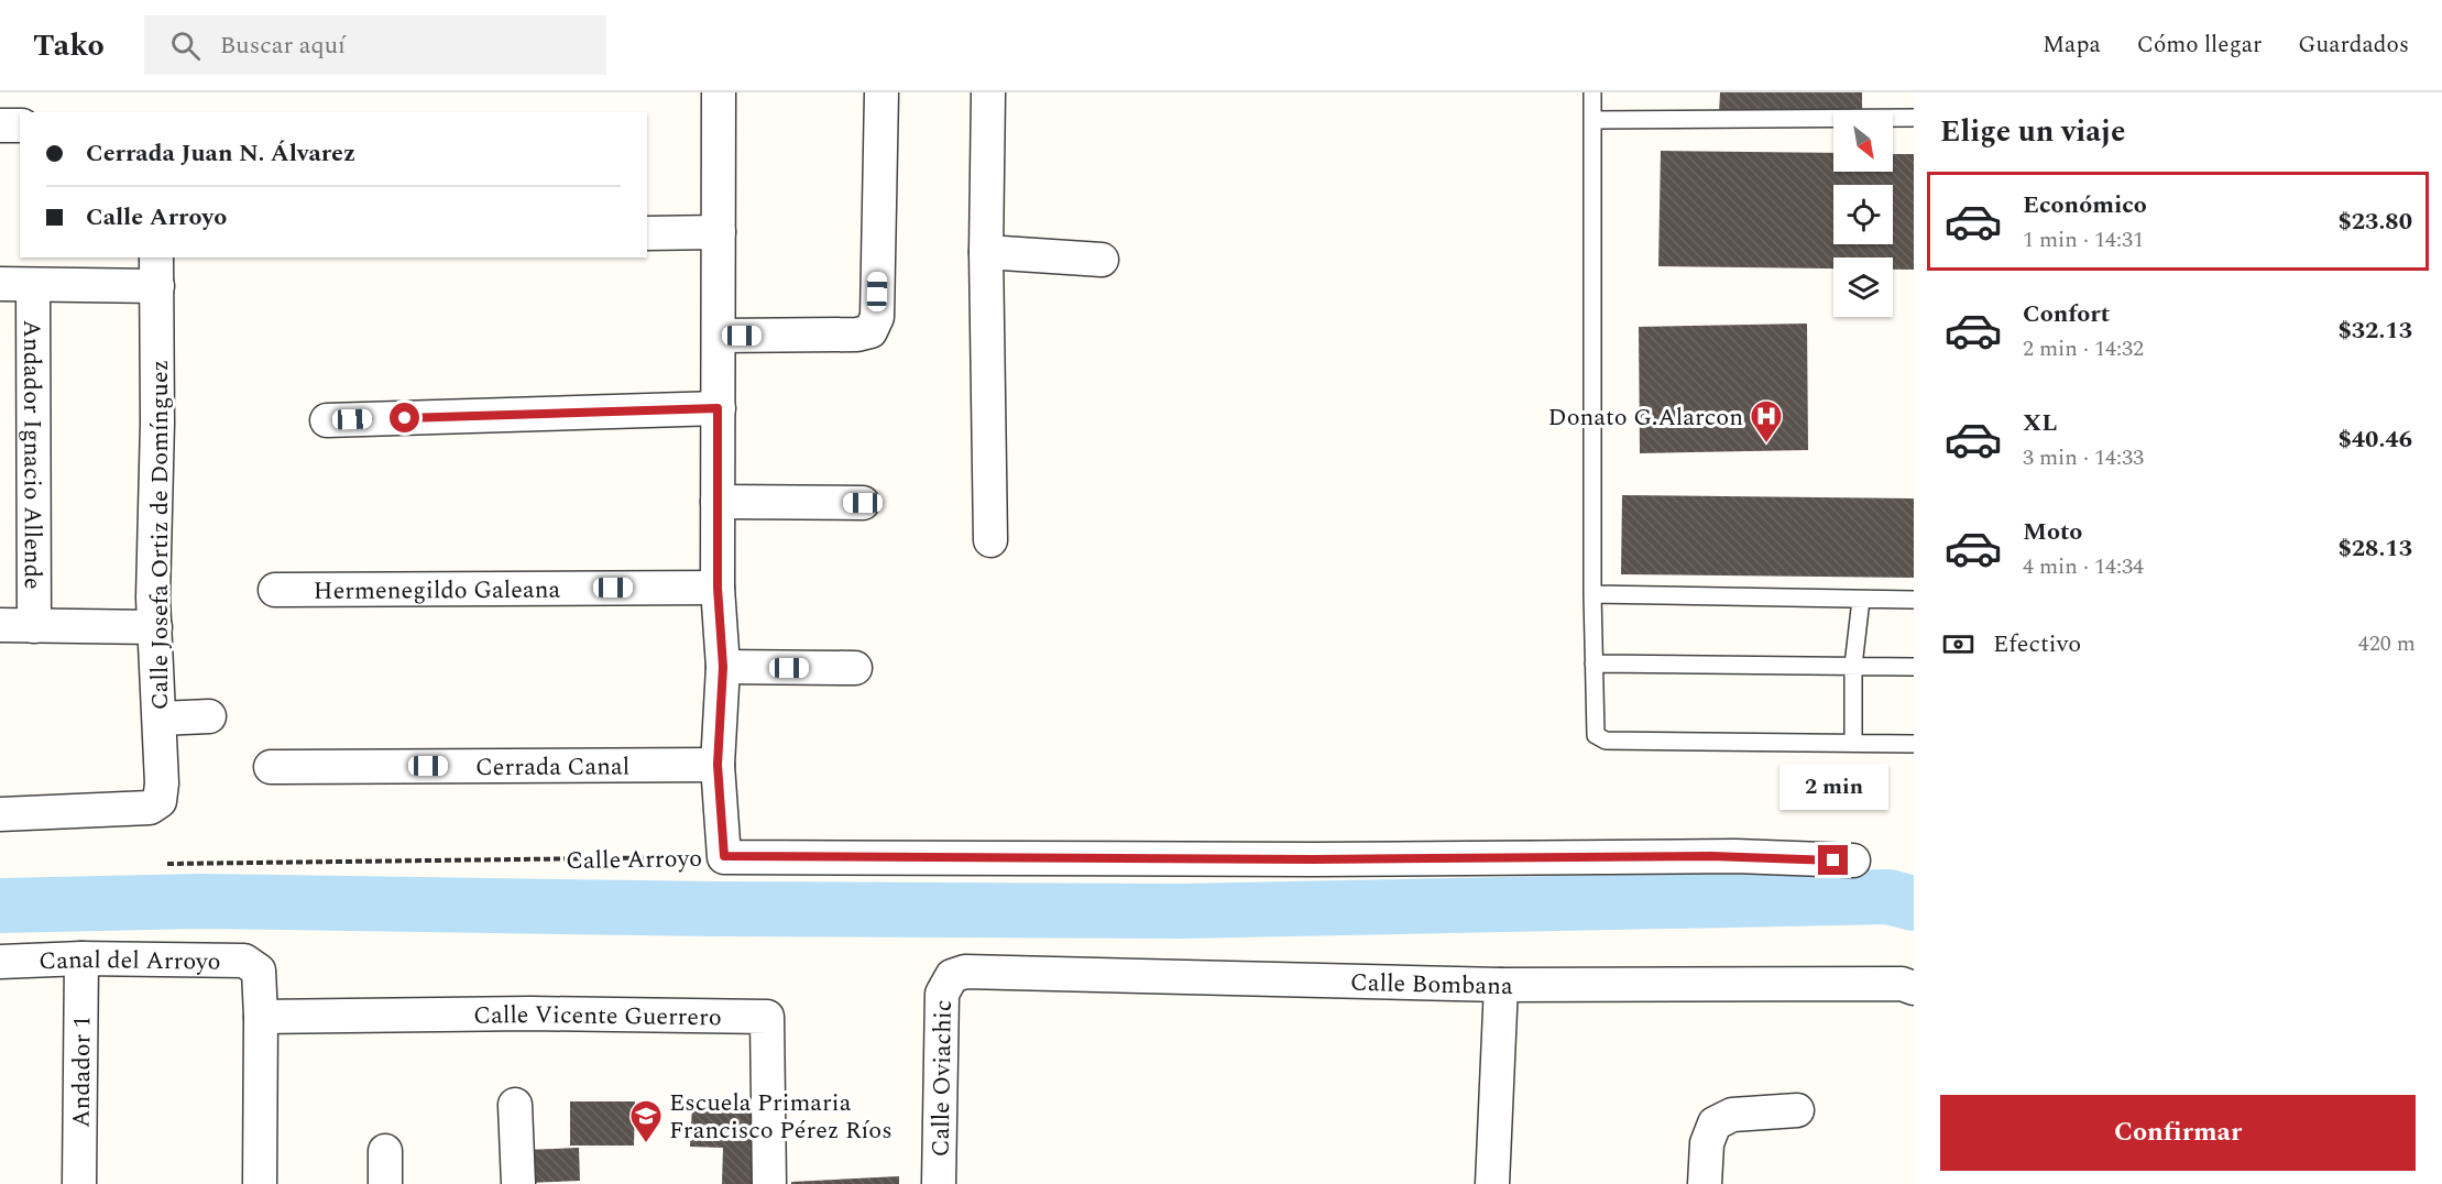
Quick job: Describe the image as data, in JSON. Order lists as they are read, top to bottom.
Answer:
{
  "streets": {
    "street": [
      "Andador Ignacio Allende",
      "Calle Josefa Ortiz de Domínguez",
      "Hermenegildo Galeana",
      "Cerrada Canal",
      "Calle Arroyo",
      "Canal del Arroyo",
      "Calle Bombana",
      "Calle Vicente Guerrero",
      "Andador 1",
      "Calle Oviachic"
    ]
  },
  "crossings": [
    ["Canal del Arroyo", "Calle Vicente Guerrero"],
    ["Canal del Arroyo", "Andador 1"],
    ["Calle Bombana", "Calle Oviachic"]
  ],
  "places": {
    "hospital": ["Donato G.Alarcon"],
    "school or university": ["Escuela Primaria Francisco Pérez Ríos"]
  },
  "north": "bottom right",
  "page": {
    "header": "Tako",
    "search": "Buscar aquí",
    "nav": ["Mapa", "Cómo llegar", "Guardados"],
    "heading": "Elige un viaje",
    "banner": ["Cerrada Juan N. Álvarez", "Calle Arroyo"],
    "list": [
      {
        "name": "Económico",
        "note": "1 min · 14:31",
        "value": "$23.80"
      },
      {
        "name": "Confort",
        "note": "2 min · 14:32",
        "value": "$32.13"
      },
      {
        "name": "XL",
        "note": "3 min · 14:33",
        "value": "$40.46"
      },
      {
        "name": "Moto",
        "note": "4 min · 14:34",
        "value": "$28.13"
      }
    ],
    "pay": ["Efectivo", "420 m"],
    "bubble": "2 min",
    "buttons": "Confirmar"
  }
}
